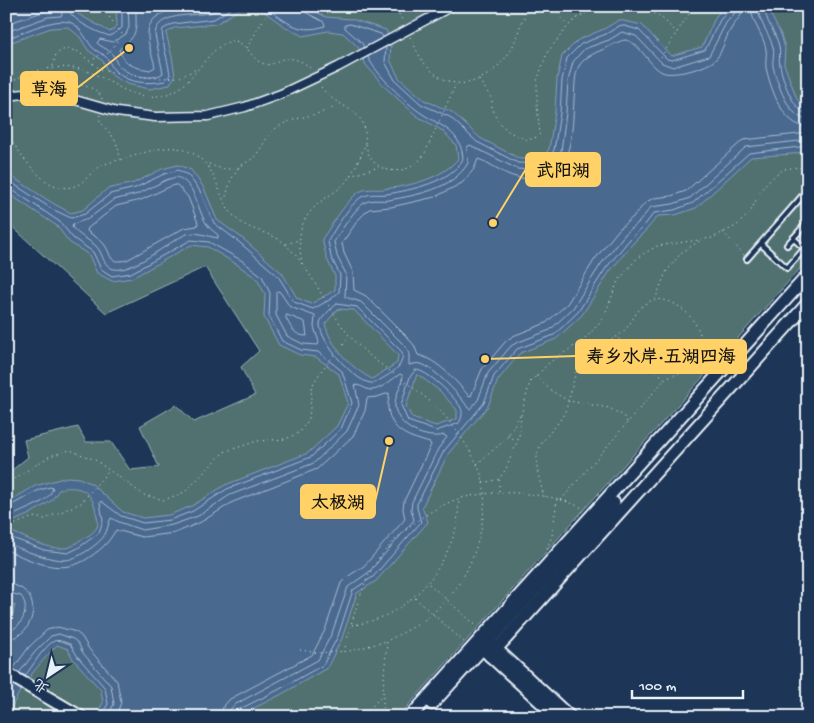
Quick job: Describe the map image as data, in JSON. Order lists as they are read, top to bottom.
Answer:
{
  "places": [
    "草海",
    "武阳湖",
    "寿乡水岸·五湖四海",
    "太极湖"
  ],
  "scale_bar": "100 m",
  "north": "bottom left"
}
